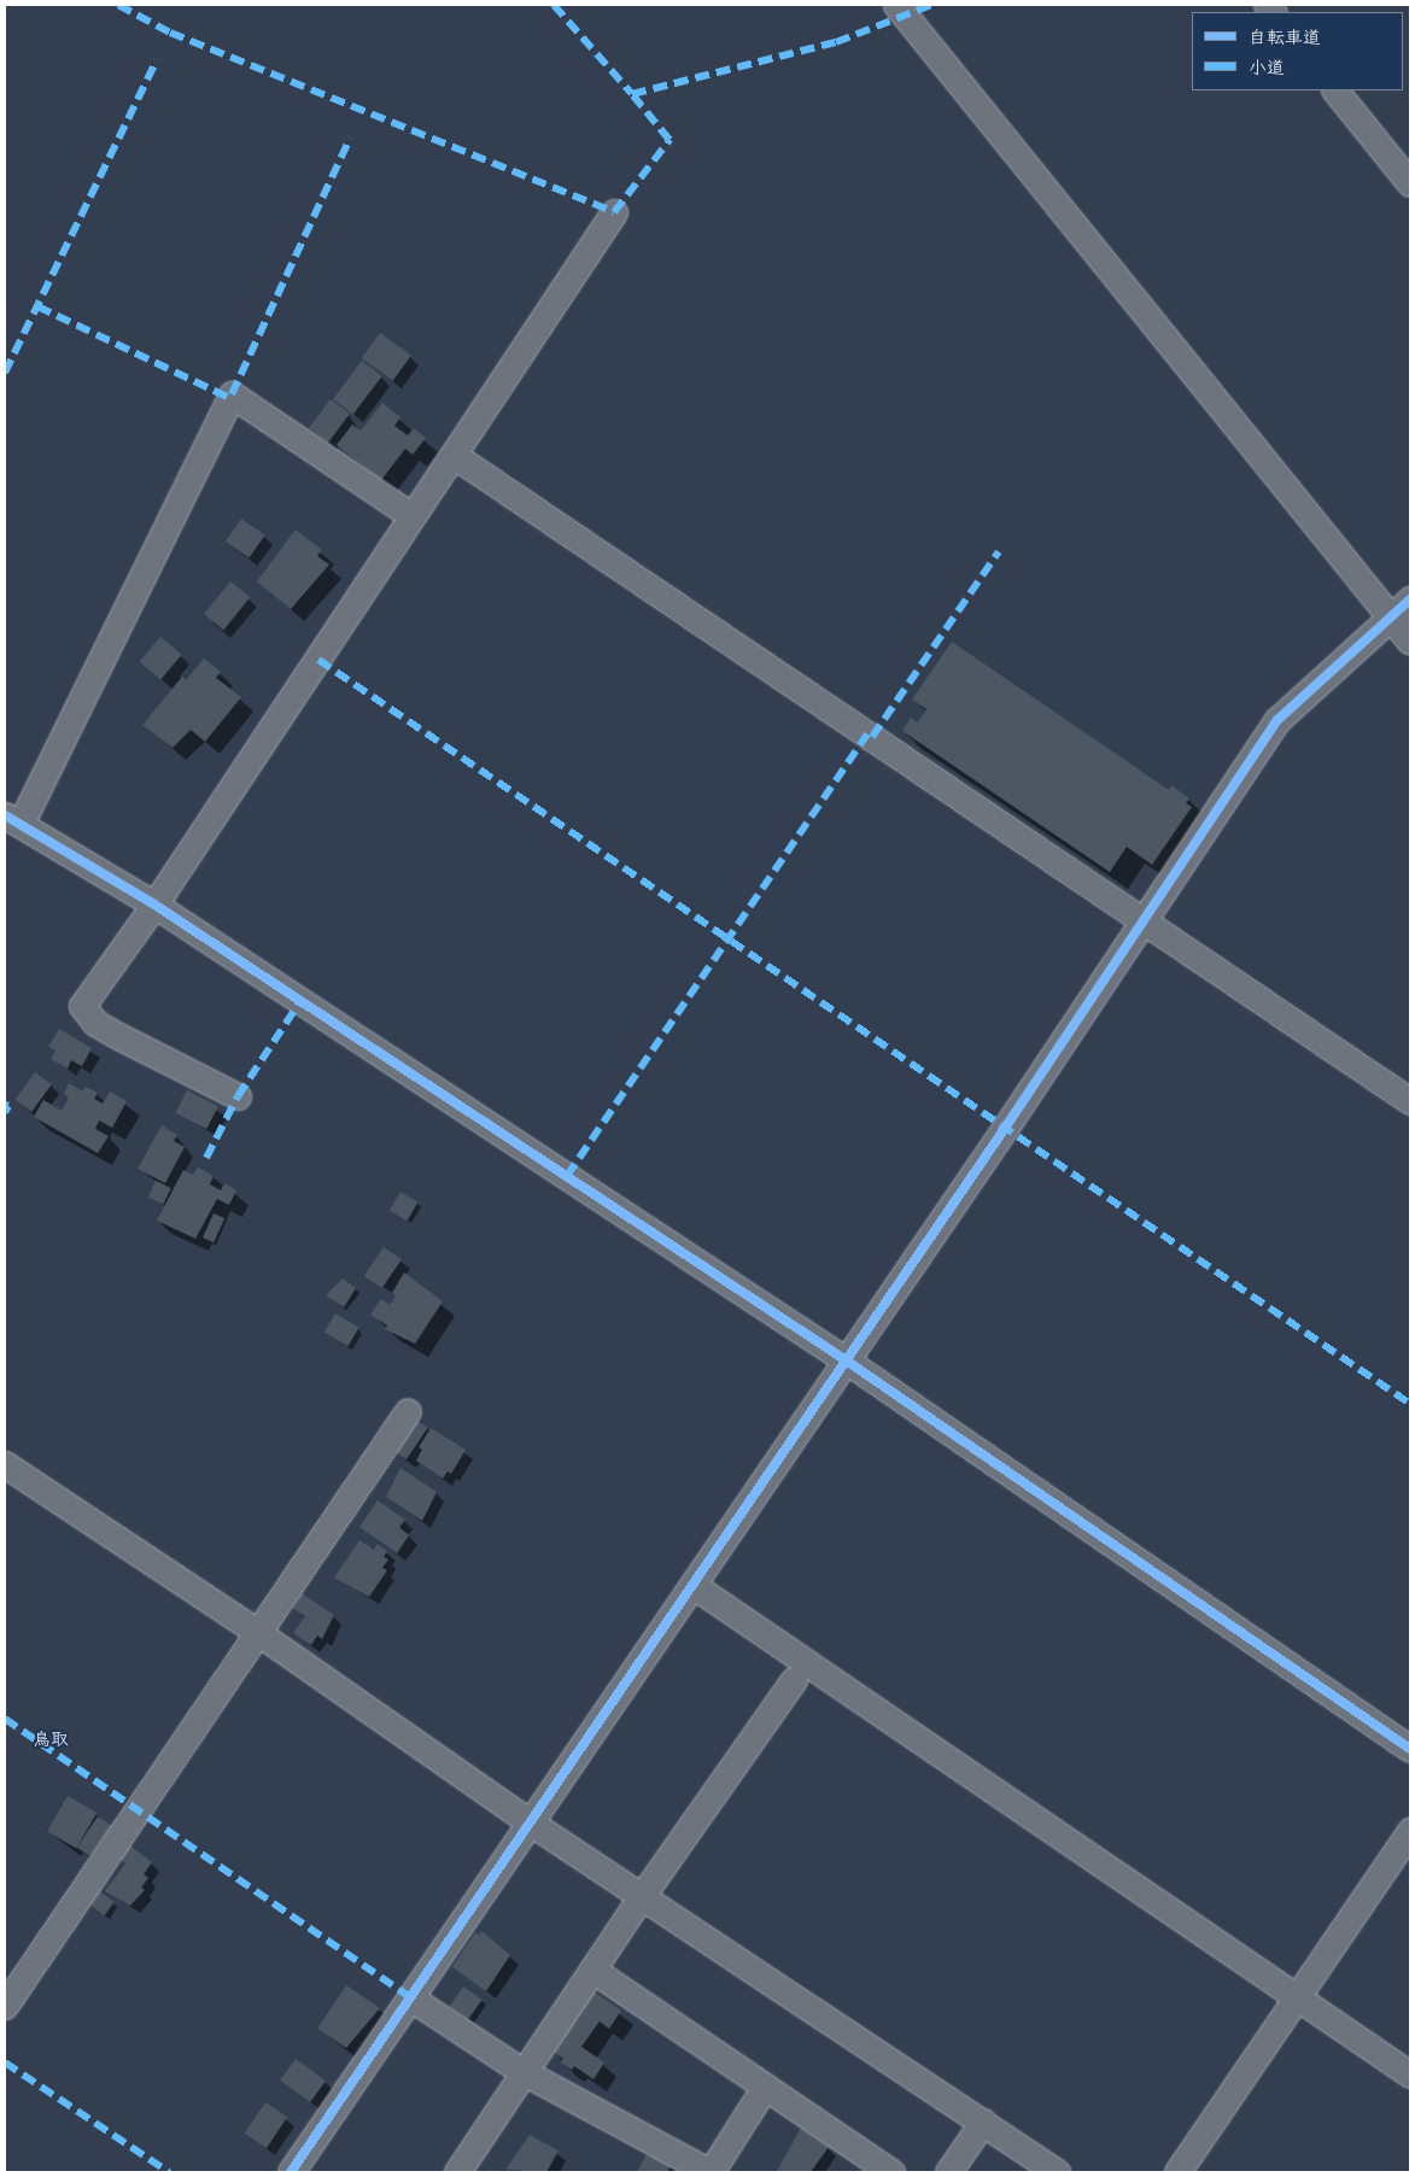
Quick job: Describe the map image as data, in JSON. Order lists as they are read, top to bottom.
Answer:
{
  "districts": ["鳥取"],
  "legend": ["自転車道", "小道"]
}
